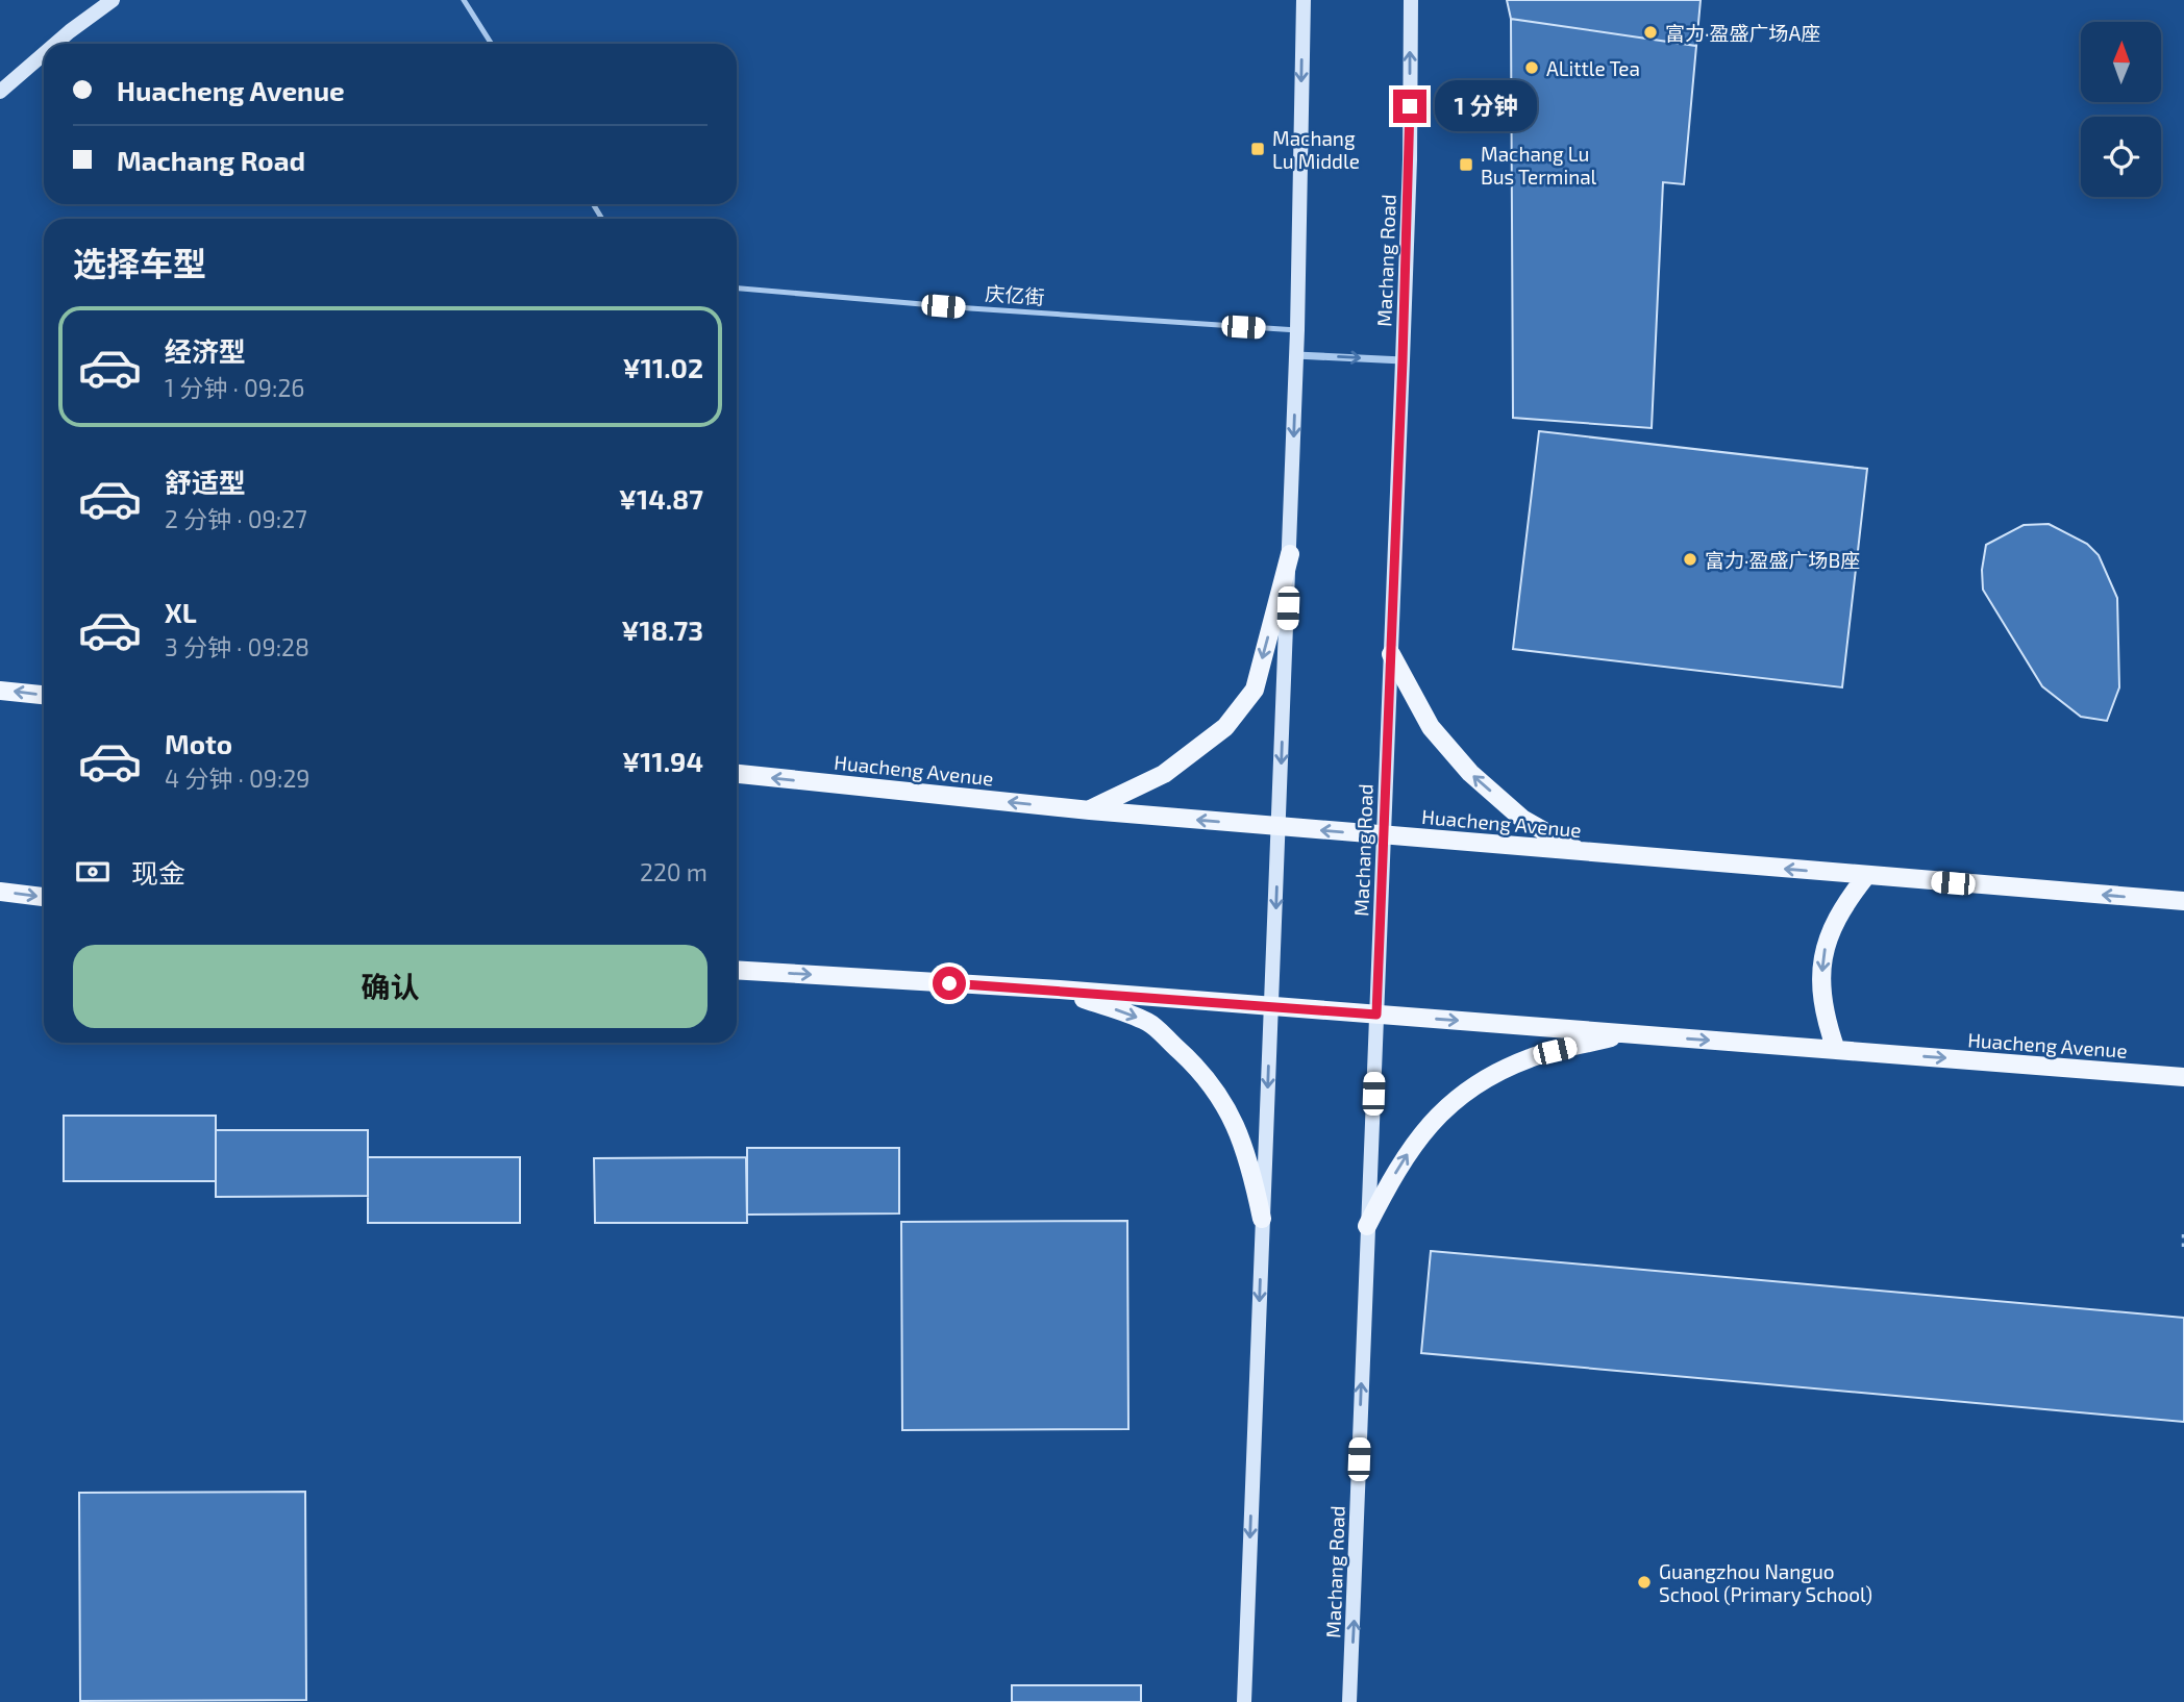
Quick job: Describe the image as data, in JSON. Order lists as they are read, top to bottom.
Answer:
{
  "streets": {
    "main road": ["Machang Road", "Huacheng Avenue"],
    "lane": ["庆亿街"]
  },
  "crossings": [
    ["Machang Road", "Huacheng Avenue"]
  ],
  "places": {
    "other": [
      "富力·盈盛广场A座",
      "ALittle Tea",
      "富力·盈盛广场B座",
      "Guangzhou Nanguo School (Primary School)"
    ],
    "transit": ["Machang Lu Middle", "Machang Lu Bus Terminal"]
  },
  "north": "top",
  "page": {
    "banner": ["Huacheng Avenue", "Machang Road"],
    "bubble": "1 分钟",
    "heading": "选择车型",
    "list": [
      {
        "name": "经济型",
        "note": "1 分钟 · 09:26",
        "value": "¥11.02"
      },
      {
        "name": "舒适型",
        "note": "2 分钟 · 09:27",
        "value": "¥14.87"
      },
      {
        "name": "XL",
        "note": "3 分钟 · 09:28",
        "value": "¥18.73"
      },
      {
        "name": "Moto",
        "note": "4 分钟 · 09:29",
        "value": "¥11.94"
      }
    ],
    "pay": ["现金", "220 m"],
    "buttons": "确认"
  }
}
